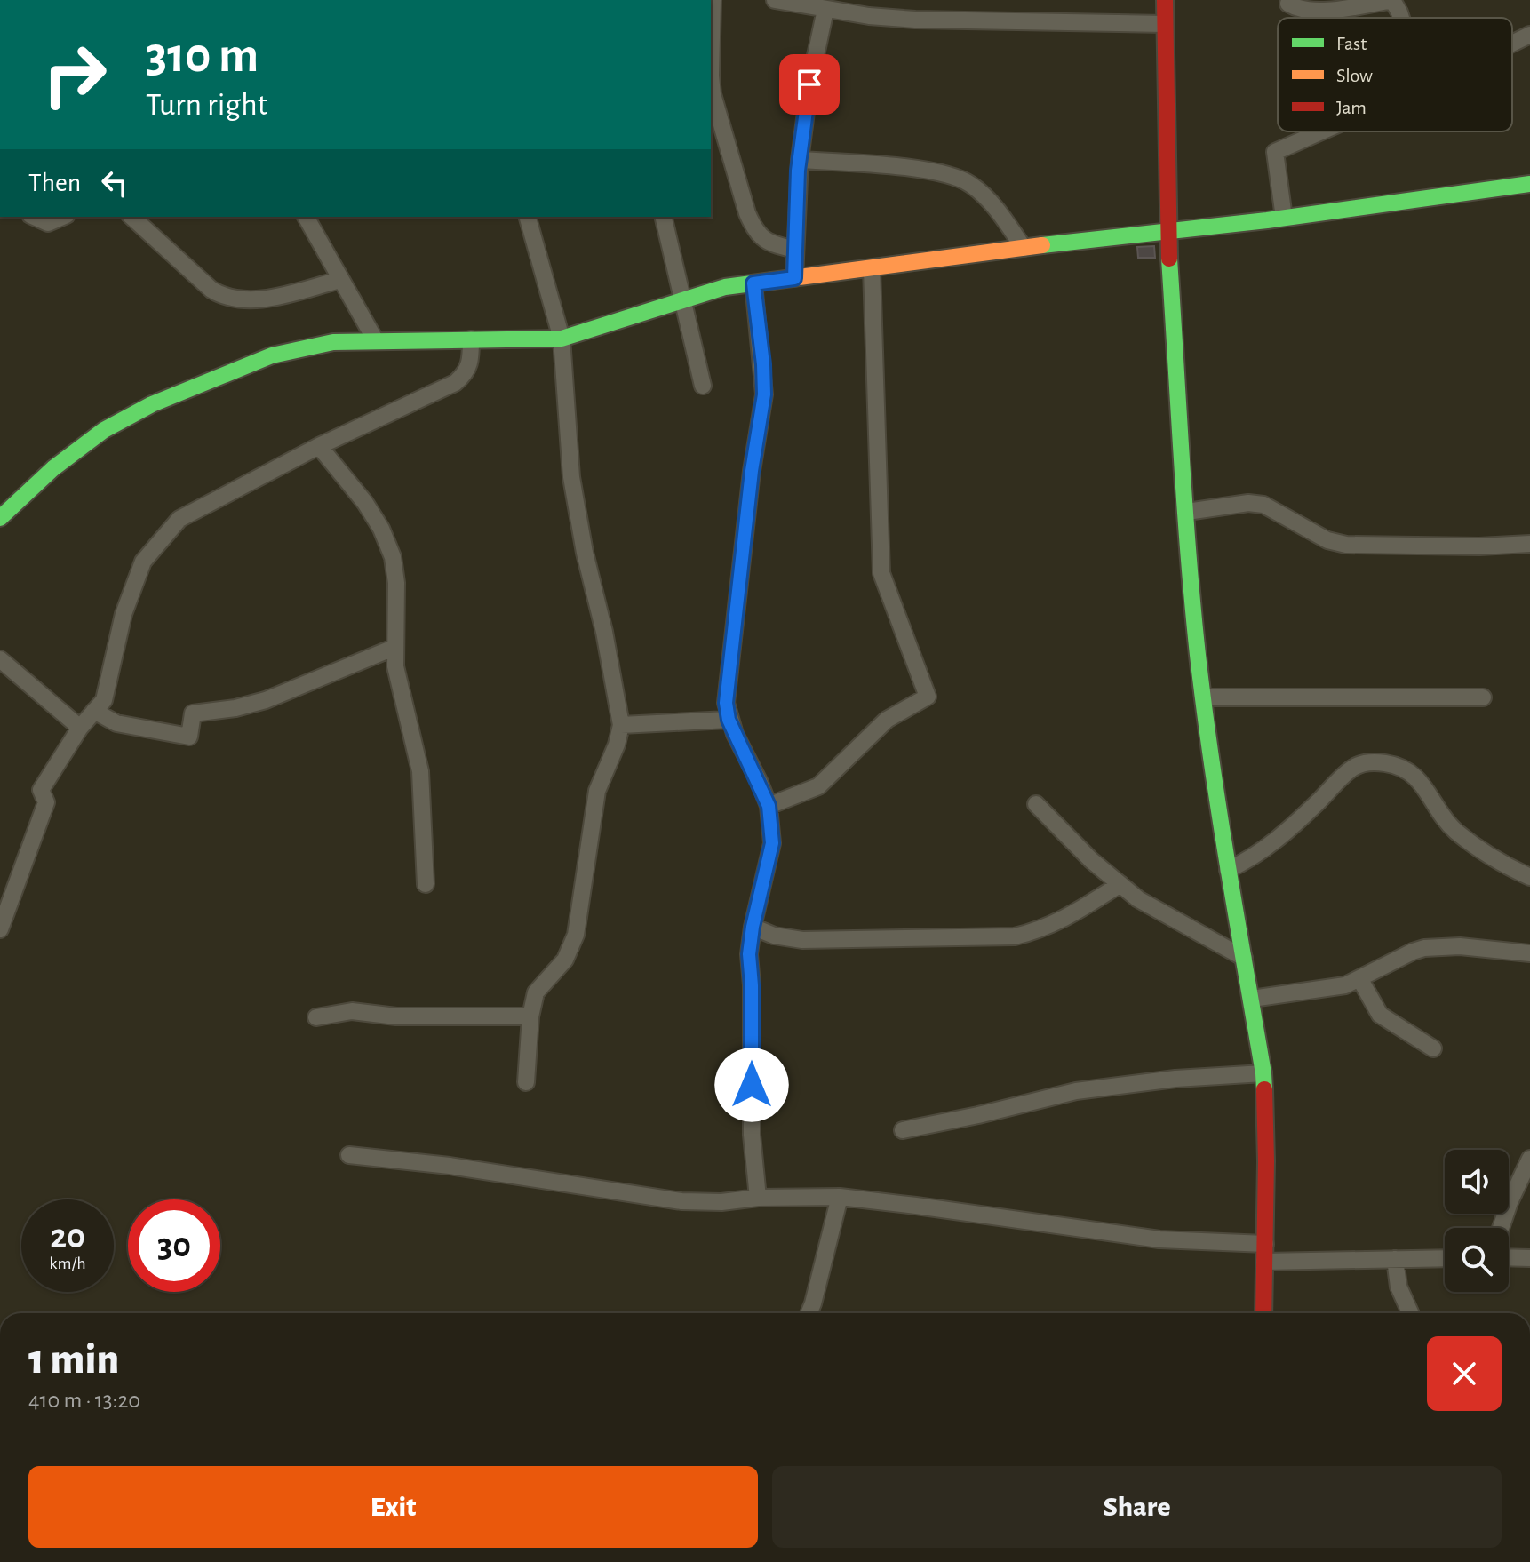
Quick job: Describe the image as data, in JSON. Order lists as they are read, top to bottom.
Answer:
{
  "legend": ["Fast", "Slow", "Jam"],
  "page": {
    "turn": ["310 m", "Turn right"],
    "then": "Then",
    "speed": "20 km/h",
    "limit": "30",
    "heading": ["1 min", "410 m · 13:20"],
    "buttons": ["Exit", "Share"]
  }
}
